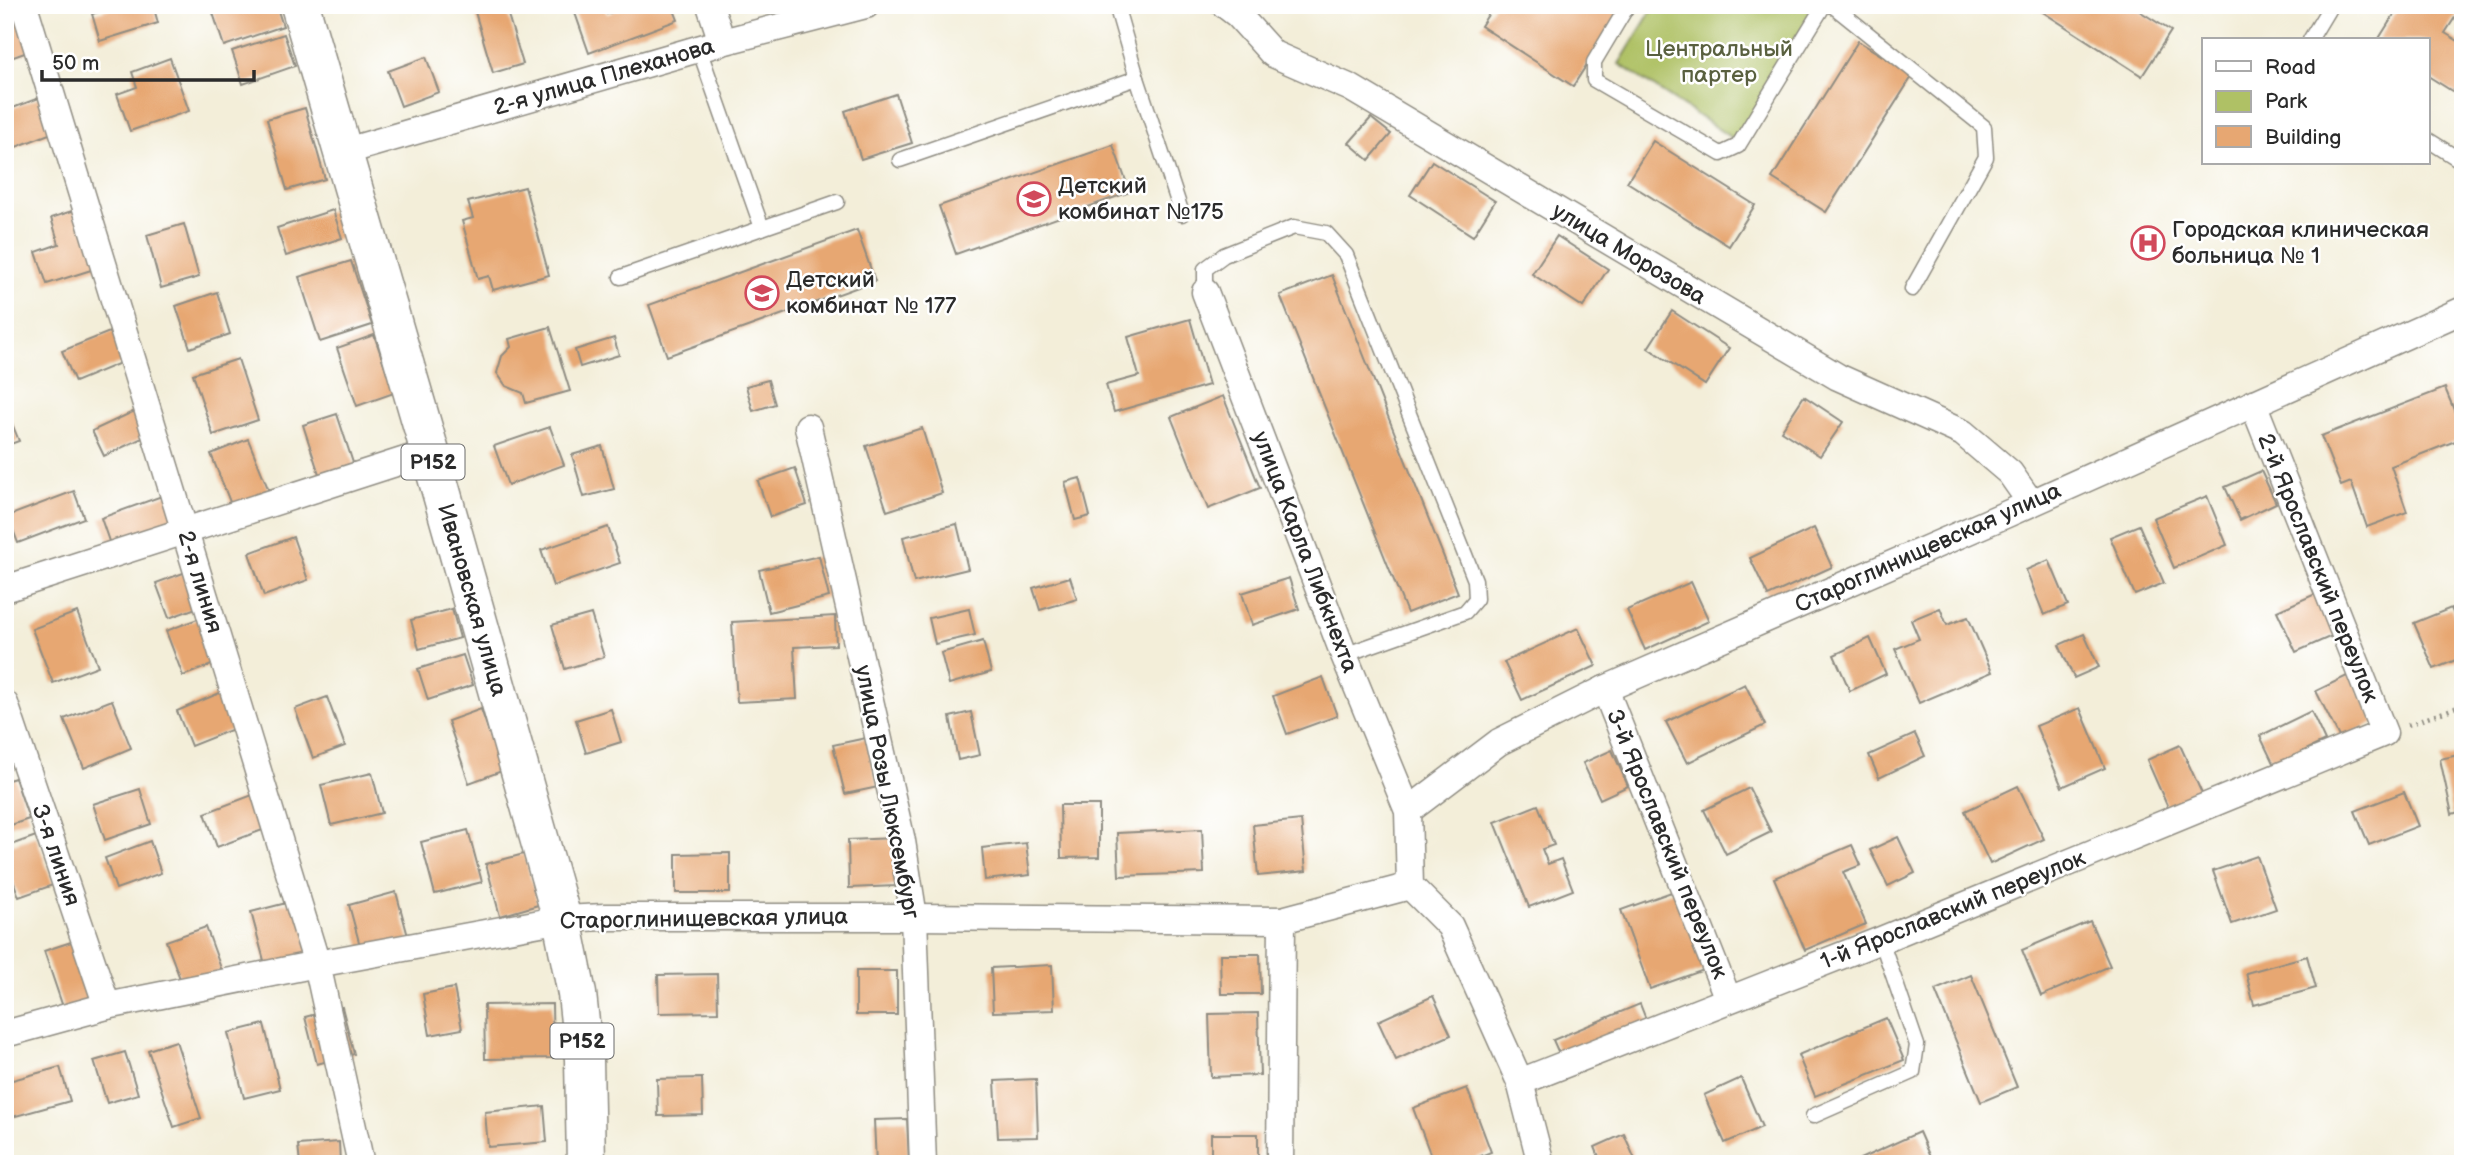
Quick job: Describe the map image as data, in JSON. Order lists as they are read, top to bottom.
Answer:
{
  "streets": {
    "main road": ["Р152", "Ивановская улица"],
    "street": [
      "2-я улица Плеханова",
      "улица Морозова",
      "Староглинищевская улица",
      "улица Карла Либкнехта",
      "2-й Ярославский переулок",
      "2-я линия",
      "улица Розы Люксембург",
      "3-й Ярославский переулок",
      "3-я линия",
      "1-й Ярославский переулок"
    ]
  },
  "crossings": [
    ["2-я улица Плеханова", "Ивановская улица"],
    ["улица Морозова", "Староглинищевская улица"],
    ["Староглинищевская улица", "улица Карла Либкнехта"],
    ["Староглинищевская улица", "2-й Ярославский переулок"],
    ["Староглинищевская улица", "2-я линия"],
    ["Староглинищевская улица", "Ивановская улица"],
    ["Староглинищевская улица", "улица Розы Люксембург"],
    ["Староглинищевская улица", "3-й Ярославский переулок"],
    ["Староглинищевская улица", "3-я линия"],
    ["2-й Ярославский переулок", "1-й Ярославский переулок"],
    ["3-й Ярославский переулок", "1-й Ярославский переулок"]
  ],
  "parks": ["Центральный партер"],
  "places": {
    "school or university": ["Детский комбинат №175", "Детский комбинат № 177"],
    "hospital": ["Городская клиническая больница № 1"]
  },
  "legend": ["Road", "Park", "Building"],
  "scale_bar": "50 m"
}
